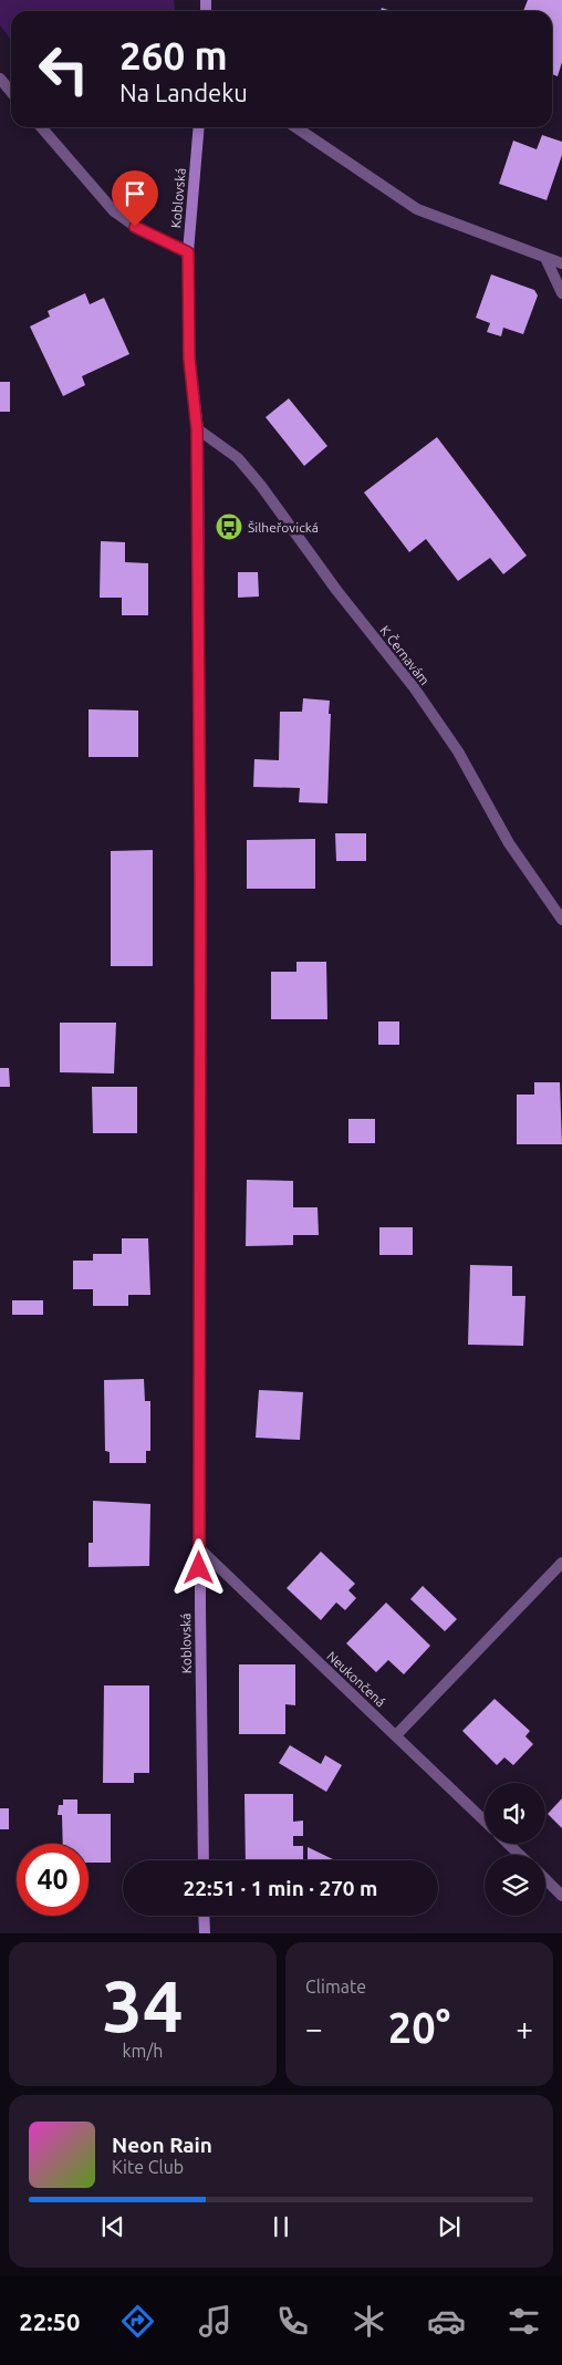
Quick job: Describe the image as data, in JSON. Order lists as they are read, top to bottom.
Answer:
{
  "streets": {
    "street": ["Koblovská", "K Černavám", "Neukončená"]
  },
  "crossings": [
    ["Koblovská", "K Černavám"],
    ["Koblovská", "Neukončená"]
  ],
  "places": {
    "bus stop": ["Šilheřovická"]
  },
  "page": {
    "turn": ["260 m", "Na Landeku"],
    "limit": "40",
    "trip": "22:51 · 1 min · 270 m",
    "tile": [
      ["34", "km/h"],
      "Climate"
    ],
    "heat": ["−", "20°", "+"],
    "song": ["Neon Rain", "Kite Club"],
    "tabs": "22:50"
  }
}
